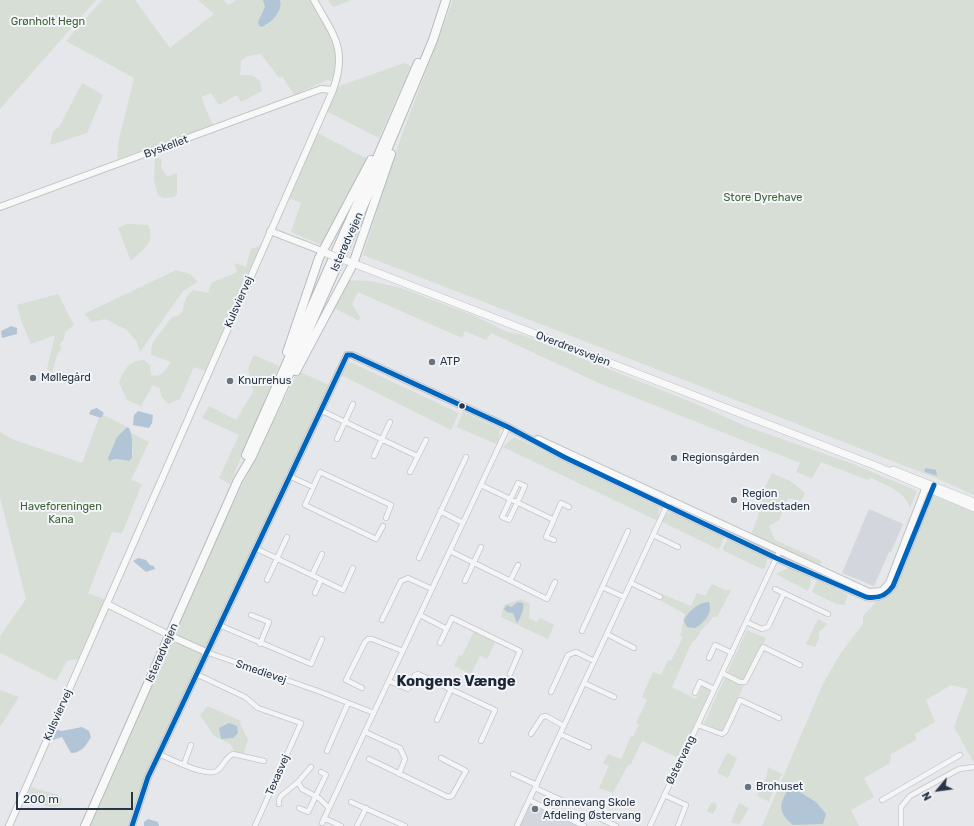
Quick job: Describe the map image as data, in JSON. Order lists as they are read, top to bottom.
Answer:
{
  "streets": {
    "highway": ["Isterødvejen"],
    "main road": ["Overdrevsvejen"],
    "street": [
      "Byskellet",
      "Kulsviervej",
      "Smedievej",
      "Østervang",
      "Texasvej"
    ]
  },
  "crossings": [
    ["Byskellet", "Kulsviervej"],
    ["Kulsviervej", "Overdrevsvejen"]
  ],
  "districts": ["Kongens Vænge"],
  "parks": ["Grønholt Hegn", "Store Dyrehave", "Haveforeningen Kana"],
  "places": [
    "ATP",
    "Møllegård",
    "Knurrehus",
    "Regionsgården",
    "Region Hovedstaden",
    "Brohuset",
    "Grønnevang Skole Afdeling Østervang"
  ],
  "scale_bar": "200 m",
  "north": "bottom left"
}
